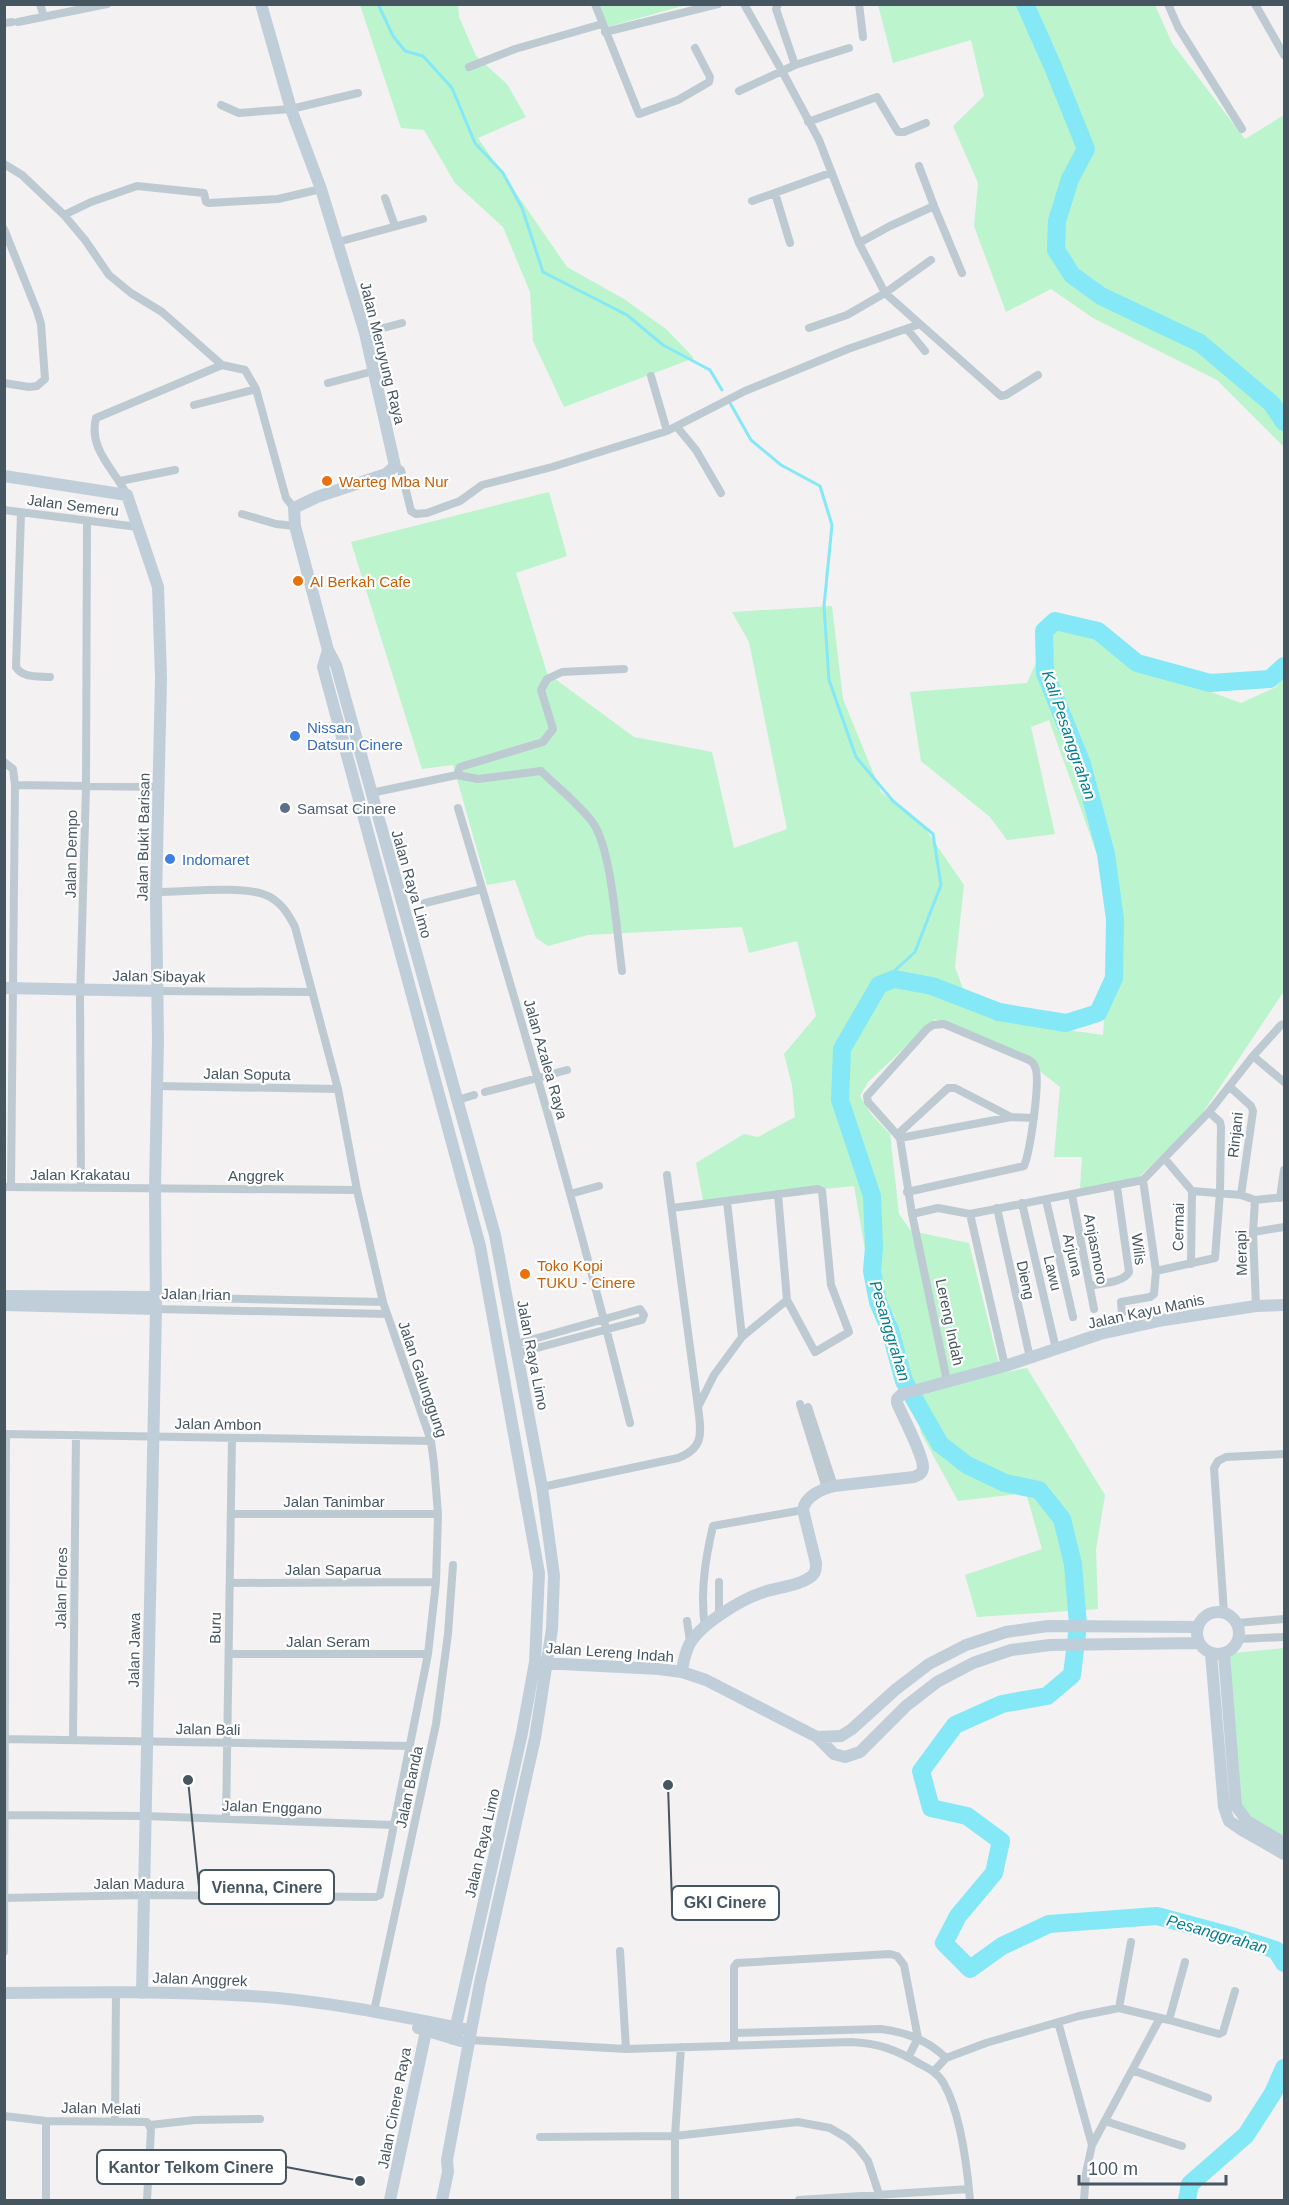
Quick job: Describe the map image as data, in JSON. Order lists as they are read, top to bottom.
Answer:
{
  "streets": {
    "street": [
      "Jalan Meruyung Raya",
      "Jalan Semeru",
      "Jalan Bukit Barisan",
      "Jalan Dempo",
      "Jalan Raya Limo",
      "Jalan Sibayak",
      "Jalan Azalea Raya",
      "Jalan Soputa",
      "Rinjani",
      "Jalan Krakatau",
      "Anggrek",
      "Cermai",
      "Anjasmoro",
      "Wilis",
      "Merapi",
      "Arjuna",
      "Lawu",
      "Dieng",
      "Jalan Irian",
      "Jalan Kayu Manis",
      "Lereng Indah",
      "Jalan Galunggung",
      "Jalan Ambon",
      "Jalan Tanimbar",
      "Jalan Saparua",
      "Jalan Flores",
      "Buru",
      "Jalan Seram",
      "Jalan Jawa",
      "Jalan Lereng Indah",
      "Jalan Bali",
      "Jalan Banda",
      "Jalan Enggano",
      "Jalan Madura",
      "Jalan Anggrek",
      "Jalan Melati",
      "Jalan Cinere Raya"
    ]
  },
  "crossings": [
    ["Jalan Semeru", "Jalan Bukit Barisan"],
    ["Jalan Semeru", "Jalan Dempo"],
    ["Jalan Bukit Barisan", "Jalan Sibayak"],
    ["Jalan Bukit Barisan", "Jalan Soputa"],
    ["Jalan Bukit Barisan", "Jalan Krakatau"],
    ["Jalan Bukit Barisan", "Anggrek"],
    ["Jalan Bukit Barisan", "Jalan Irian"],
    ["Jalan Bukit Barisan", "Jalan Galunggung"],
    ["Jalan Bukit Barisan", "Jalan Jawa"],
    ["Jalan Dempo", "Jalan Sibayak"],
    ["Jalan Dempo", "Jalan Krakatau"],
    ["Jalan Raya Limo", "Jalan Lereng Indah"],
    ["Jalan Raya Limo", "Jalan Anggrek"],
    ["Jalan Sibayak", "Jalan Galunggung"],
    ["Jalan Soputa", "Jalan Galunggung"],
    ["Jalan Krakatau", "Anggrek"],
    ["Anggrek", "Jalan Galunggung"],
    ["Anjasmoro", "Wilis"],
    ["Merapi", "Jalan Kayu Manis"],
    ["Lawu", "Jalan Kayu Manis"],
    ["Dieng", "Jalan Kayu Manis"],
    ["Jalan Irian", "Jalan Galunggung"],
    ["Jalan Irian", "Jalan Jawa"],
    ["Jalan Kayu Manis", "Lereng Indah"],
    ["Jalan Galunggung", "Jalan Ambon"],
    ["Jalan Galunggung", "Jalan Tanimbar"],
    ["Jalan Galunggung", "Jalan Saparua"],
    ["Jalan Galunggung", "Jalan Seram"],
    ["Jalan Galunggung", "Jalan Bali"],
    ["Jalan Galunggung", "Jalan Enggano"],
    ["Jalan Galunggung", "Jalan Madura"],
    ["Jalan Ambon", "Jalan Flores"],
    ["Jalan Ambon", "Buru"],
    ["Jalan Ambon", "Jalan Jawa"],
    ["Jalan Tanimbar", "Buru"],
    ["Jalan Saparua", "Buru"],
    ["Jalan Flores", "Jalan Bali"],
    ["Buru", "Jalan Seram"],
    ["Buru", "Jalan Bali"],
    ["Buru", "Jalan Enggano"],
    ["Jalan Jawa", "Jalan Bali"],
    ["Jalan Jawa", "Jalan Enggano"],
    ["Jalan Jawa", "Jalan Madura"],
    ["Jalan Jawa", "Jalan Anggrek"],
    ["Jalan Banda", "Jalan Anggrek"],
    ["Jalan Anggrek", "Jalan Cinere Raya"]
  ],
  "water": ["Kali Pesanggrahan", "Pesanggrahan"],
  "places": [
    "Warteg Mba Nur",
    "Al Berkah Cafe",
    "Nissan Datsun Cinere",
    "Samsat Cinere",
    "Indomaret",
    "Toko Kopi TUKU - Cinere",
    "Vienna, Cinere",
    "GKI Cinere",
    "Kantor Telkom Cinere"
  ],
  "scale_bar": "100 m"
}
